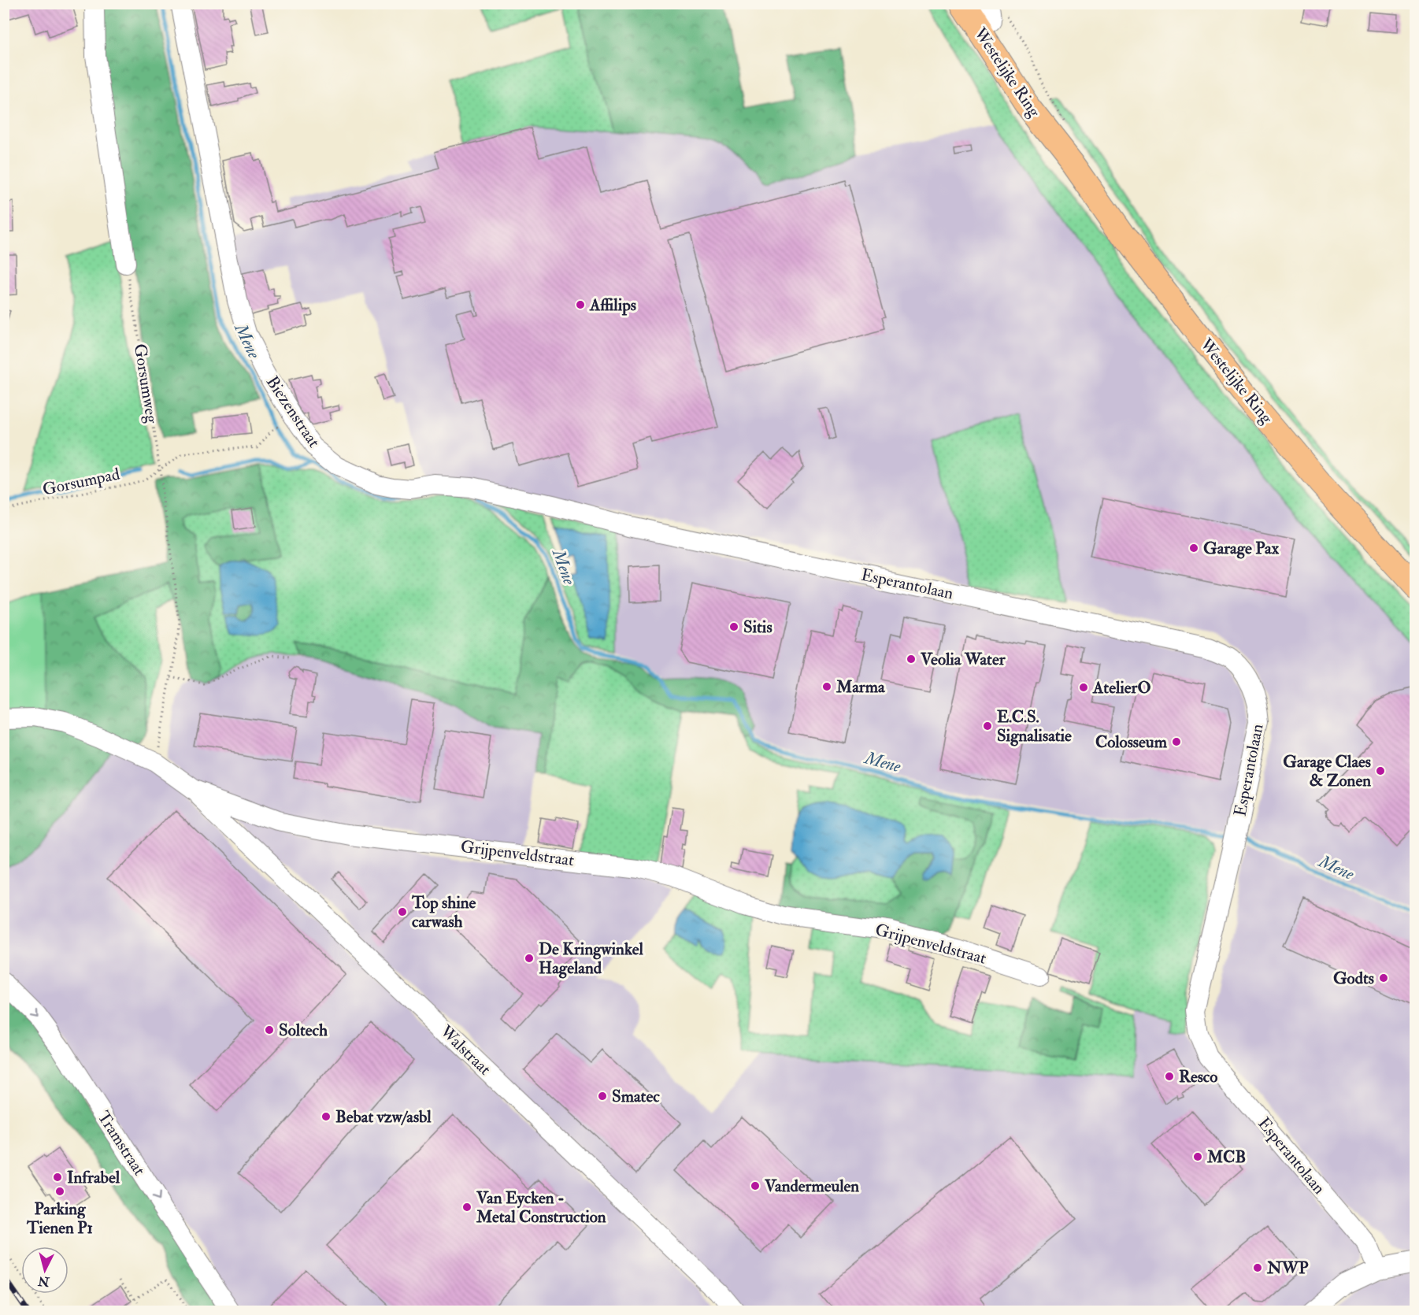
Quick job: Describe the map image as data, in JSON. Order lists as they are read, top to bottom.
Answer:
{
  "streets": {
    "main road": ["Westelijke Ring"],
    "street": [
      "Biezenstraat",
      "Esperantolaan",
      "Grijpenveldstraat",
      "Walstraat",
      "Tramstraat"
    ],
    "path": ["Gorsumweg", "Gorsumpad"]
  },
  "crossings": [
    ["Gorsumweg", "Gorsumpad"],
    ["Gorsumweg", "Grijpenveldstraat"],
    ["Biezenstraat", "Esperantolaan"],
    ["Grijpenveldstraat", "Walstraat"]
  ],
  "one_way": ["Tramstraat"],
  "water": ["Mene"],
  "places": [
    "Affilips",
    "Garage Pax",
    "Sitis",
    "Veolia Water",
    "Marma",
    "AtelierO",
    "E.C.S. Signalisatie",
    "Colosseum",
    "Garage Claes & Zonen",
    "Top shine carwash",
    "De Kringwinkel Hageland",
    "Godts",
    "Soltech",
    "Resco",
    "Smatec",
    "Bebat vzw/asbl",
    "MCB",
    "Infrabel",
    "Vandermeulen",
    "Parking Tienen P1",
    "Van Eycken - Metal Construction",
    "NWP"
  ],
  "north": "bottom"
}
